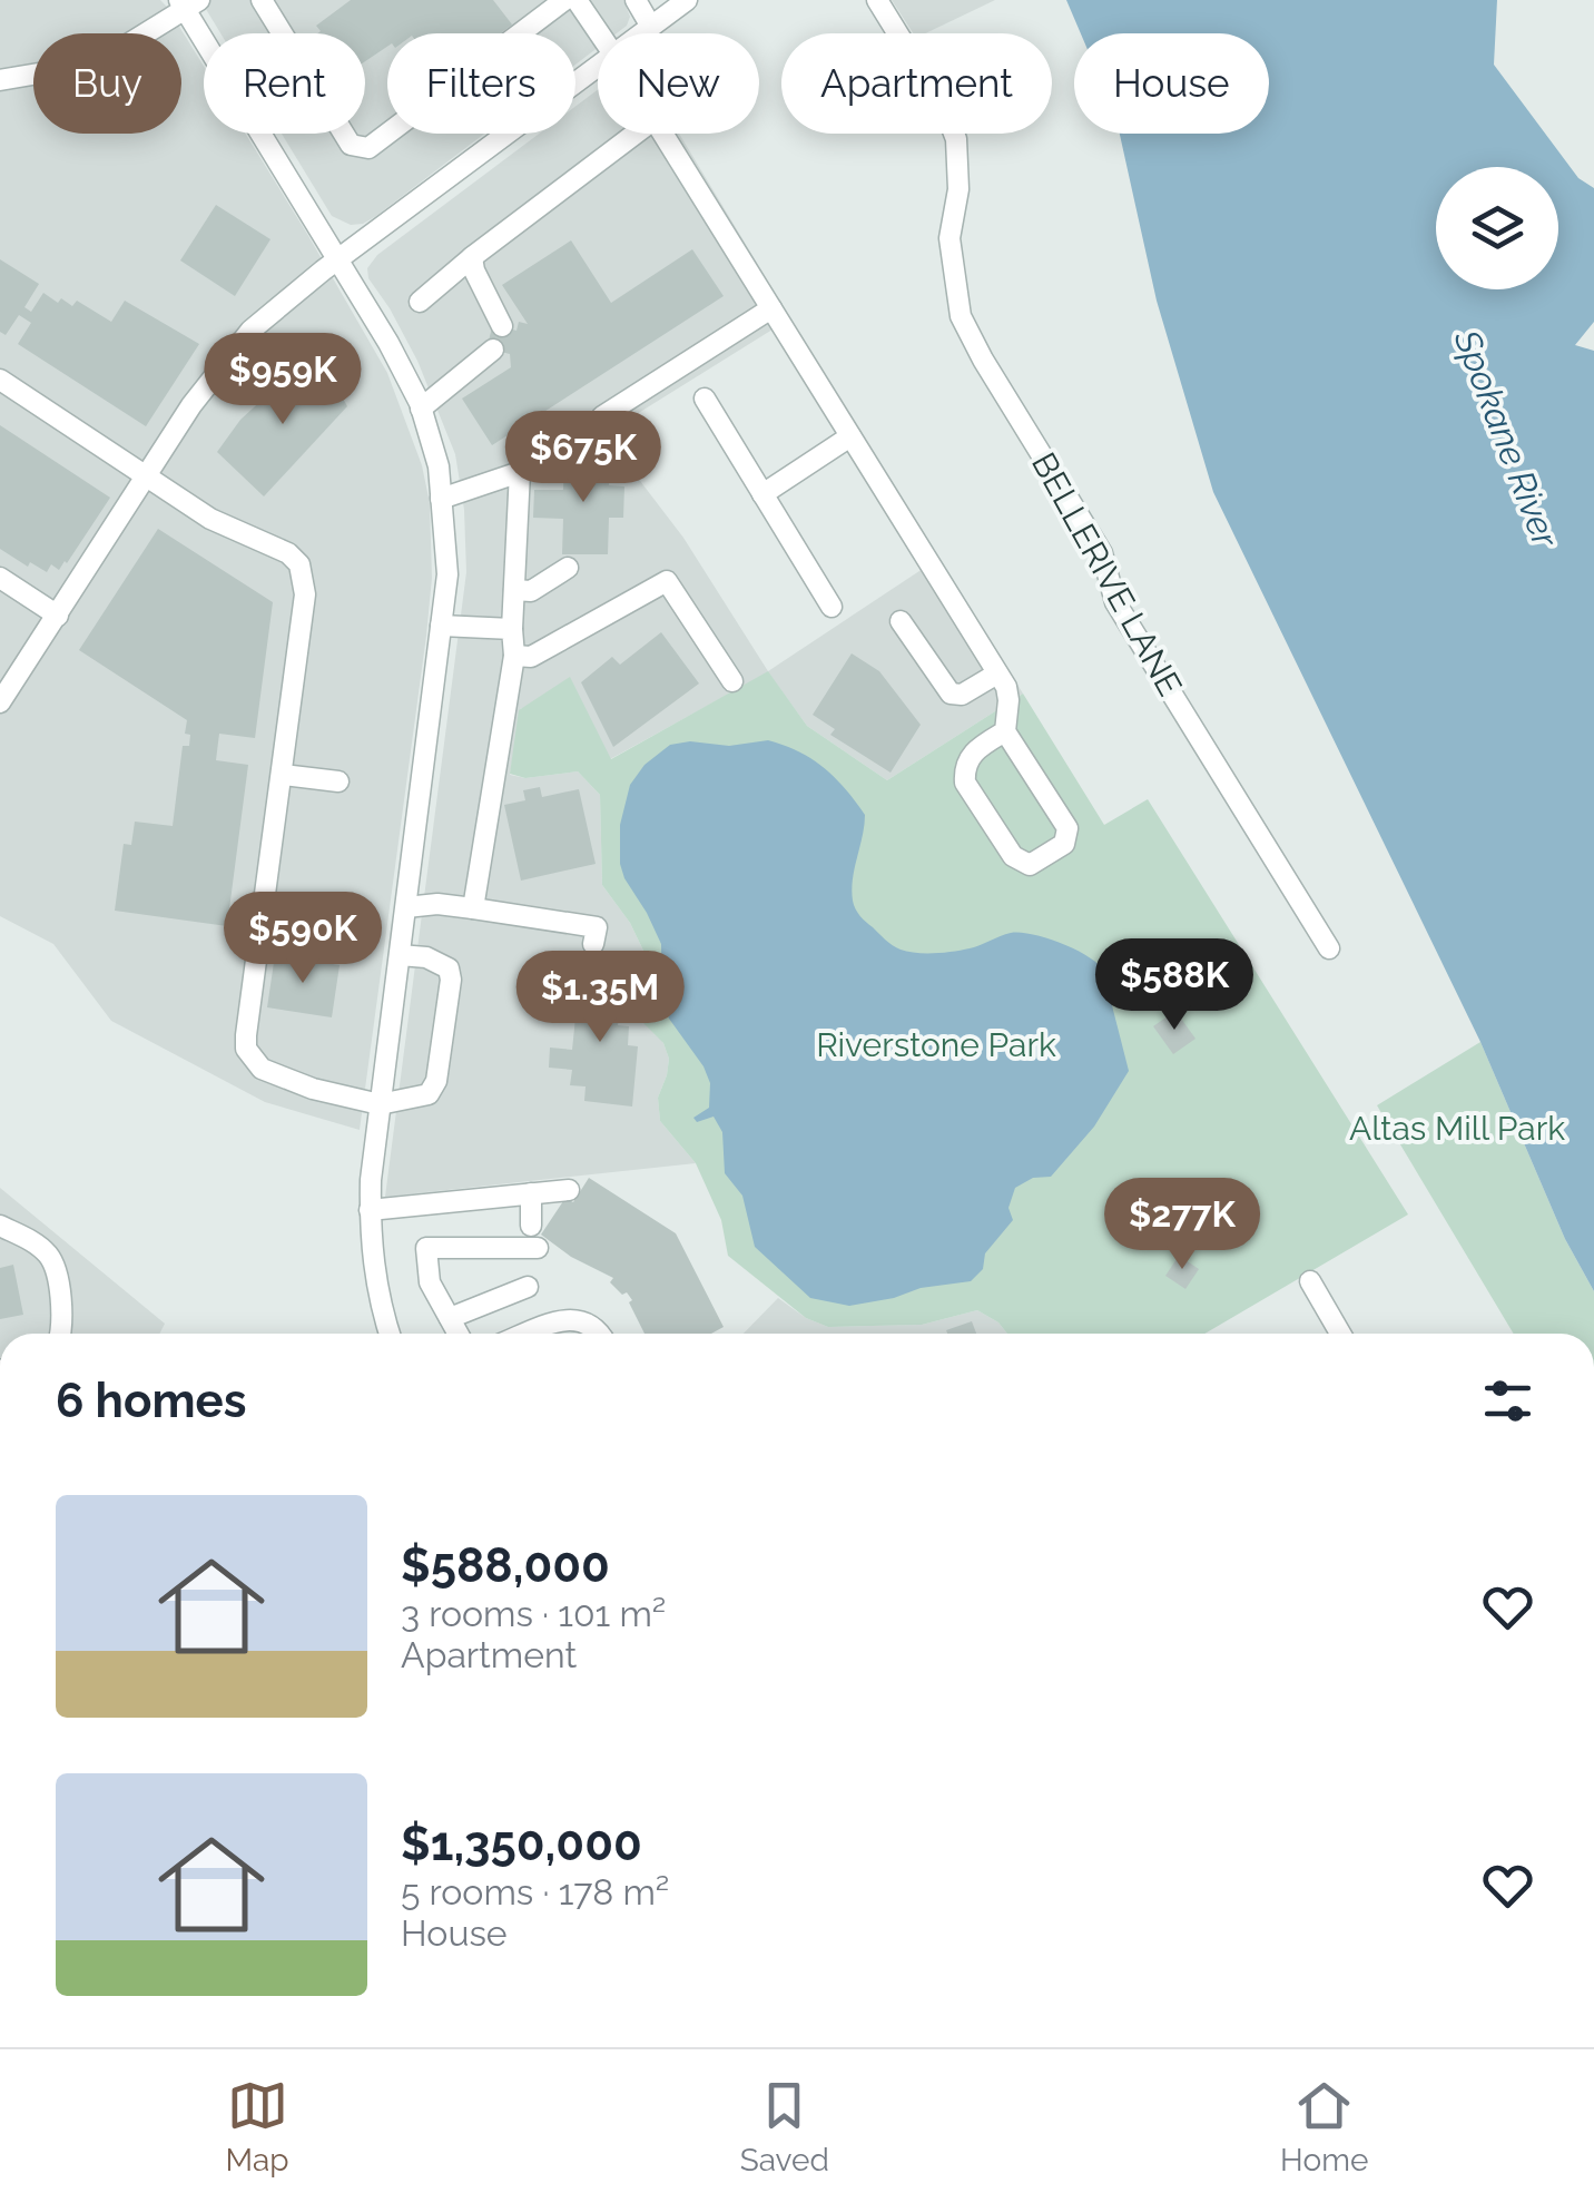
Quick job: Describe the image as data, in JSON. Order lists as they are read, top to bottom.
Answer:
{
  "streets": {
    "street": ["BELLERIVE LANE"]
  },
  "water": ["Spokane River"],
  "parks": ["Riverstone Park", "Altas Mill Park"],
  "page": {
    "chip": [
      "Buy",
      "Rent",
      "Filters",
      "New",
      "Apartment",
      "House"
    ],
    "price": [
      "$959K",
      "$675K",
      "$590K",
      "$588K",
      "$1.35M",
      "$277K"
    ],
    "heading": "6 homes",
    "list": [
      {
        "name": "$588,000",
        "note": "3 rooms · 101 m² · Apartment"
      },
      {
        "name": "$1,350,000",
        "note": "5 rooms · 178 m² · House"
      }
    ],
    "tabs": ["Map", "Saved", "Home"]
  }
}
